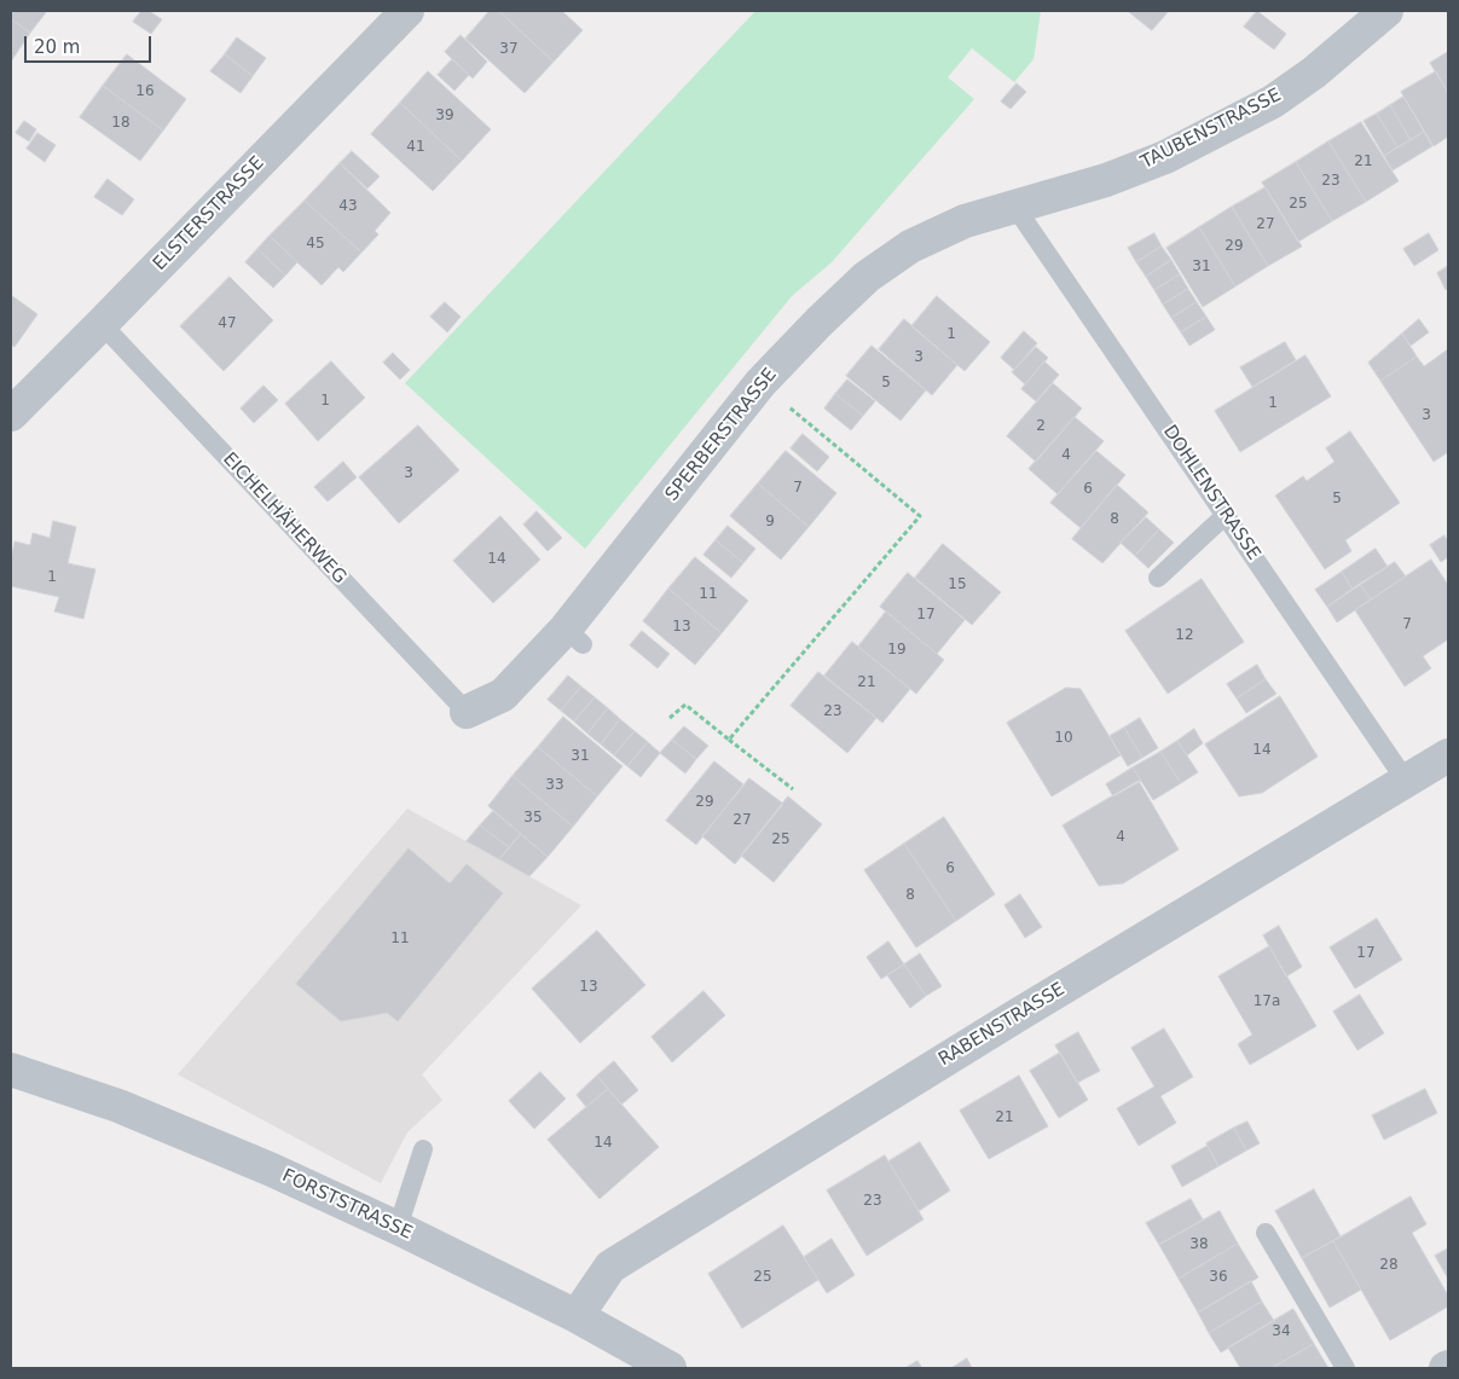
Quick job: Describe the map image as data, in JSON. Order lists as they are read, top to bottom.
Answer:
{
  "streets": {
    "street": [
      "TAUBENSTRASSE",
      "ELSTERSTRASSE",
      "SPERBERSTRASSE",
      "RABENSTRASSE",
      "FORSTSTRASSE"
    ],
    "lane": ["DOHLENSTRASSE", "EICHELHÄHERWEG"]
  },
  "crossings": [
    ["TAUBENSTRASSE", "SPERBERSTRASSE"],
    ["TAUBENSTRASSE", "DOHLENSTRASSE"],
    ["ELSTERSTRASSE", "EICHELHÄHERWEG"],
    ["SPERBERSTRASSE", "DOHLENSTRASSE"],
    ["SPERBERSTRASSE", "EICHELHÄHERWEG"],
    ["DOHLENSTRASSE", "RABENSTRASSE"],
    ["RABENSTRASSE", "FORSTSTRASSE"]
  ],
  "house_numbers": [
    "37",
    "16",
    "39",
    "18",
    "41",
    "21",
    "23",
    "25",
    "43",
    "27",
    "45",
    "29",
    "31",
    "47",
    "1",
    "3",
    "5",
    "1",
    "1",
    "3",
    "2",
    "4",
    "3",
    "7",
    "6",
    "5",
    "8",
    "9",
    "14",
    "1",
    "15",
    "11",
    "17",
    "7",
    "13",
    "12",
    "19",
    "21",
    "23",
    "10",
    "14",
    "31",
    "33",
    "29",
    "35",
    "27",
    "4",
    "25",
    "6",
    "8",
    "11",
    "17",
    "13",
    "17a",
    "21",
    "14",
    "23",
    "38",
    "28",
    "25",
    "36",
    "34"
  ],
  "scale_bar": "20 m"
}
